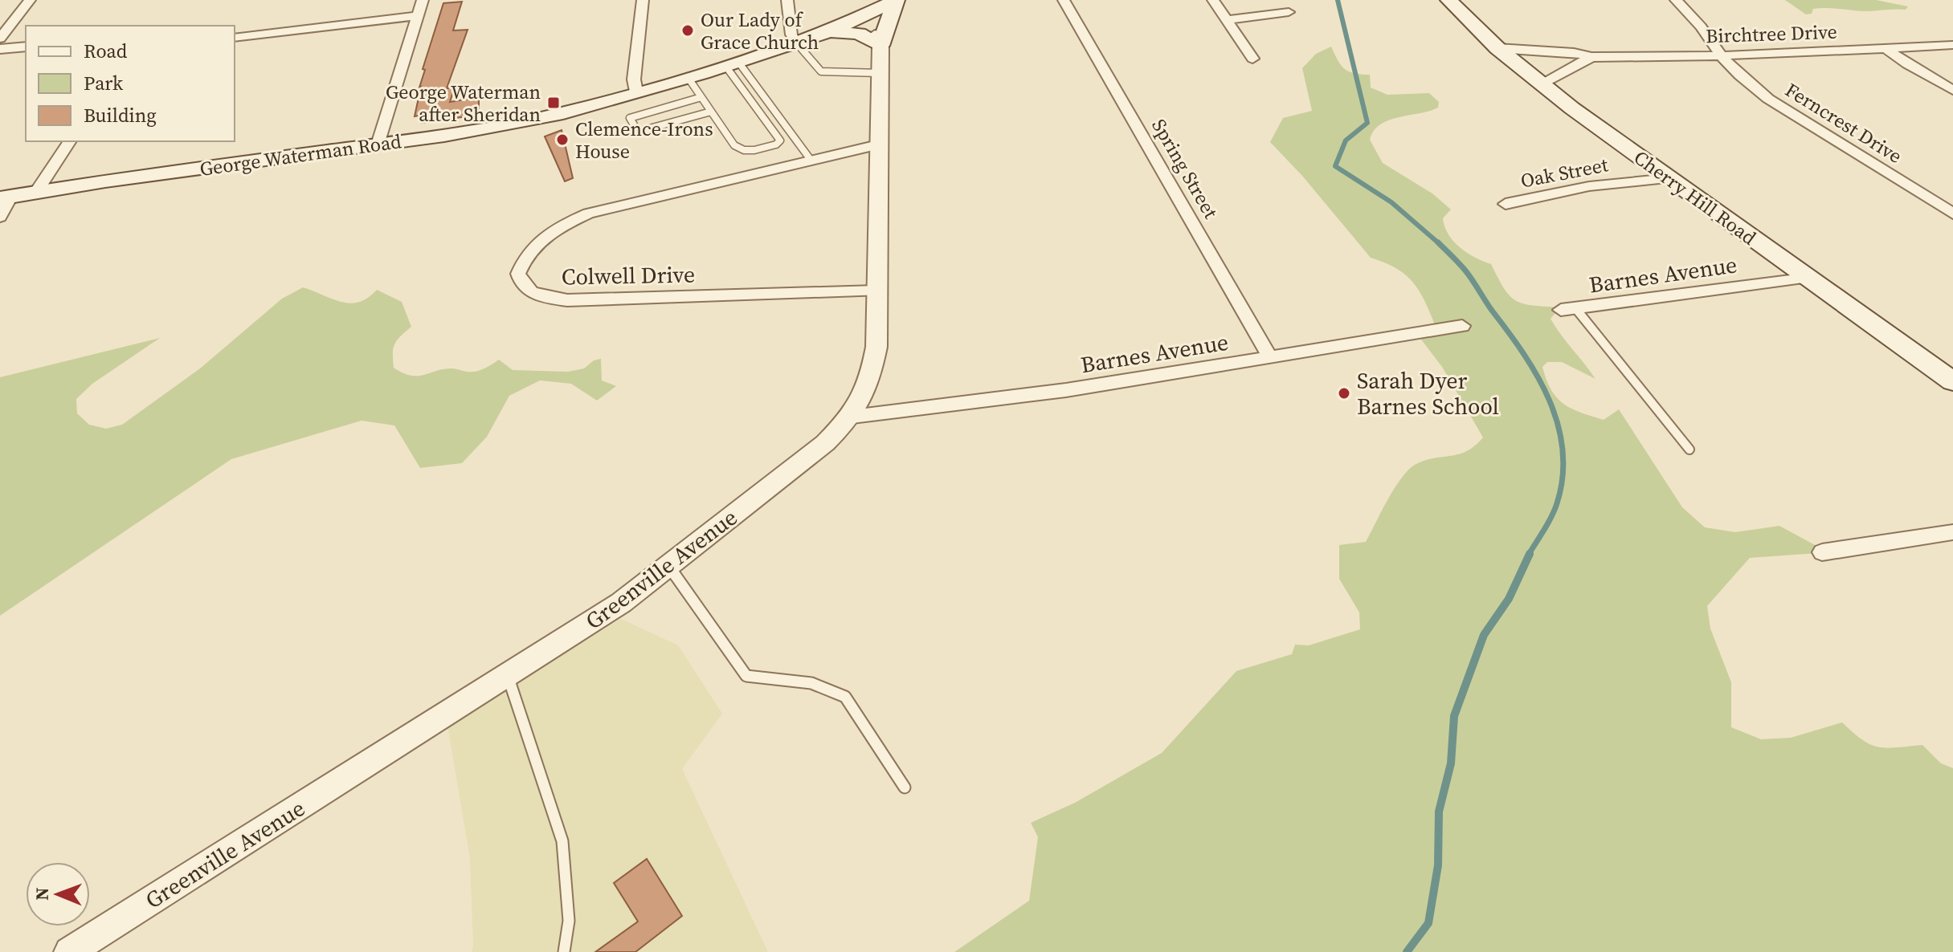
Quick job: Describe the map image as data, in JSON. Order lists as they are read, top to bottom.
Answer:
{
  "streets": {
    "main road": ["George Waterman Road", "Cherry Hill Road"],
    "street": [
      "Birchtree Drive",
      "Ferncrest Drive",
      "Spring Street",
      "Oak Street",
      "Barnes Avenue",
      "Colwell Drive",
      "Greenville Avenue"
    ]
  },
  "crossings": [
    ["Birchtree Drive", "Ferncrest Drive"],
    ["Birchtree Drive", "Cherry Hill Road"],
    ["Spring Street", "Barnes Avenue"],
    ["Oak Street", "Cherry Hill Road"],
    ["Cherry Hill Road", "Barnes Avenue"],
    ["Barnes Avenue", "Greenville Avenue"],
    ["Colwell Drive", "Greenville Avenue"]
  ],
  "places": {
    "other": ["Our Lady of Grace Church", "Clemence-Irons House", "Sarah Dyer Barnes School"],
    "transit": ["George Waterman after Sheridan"]
  },
  "legend": ["Road", "Park", "Building"],
  "north": "left"
}
